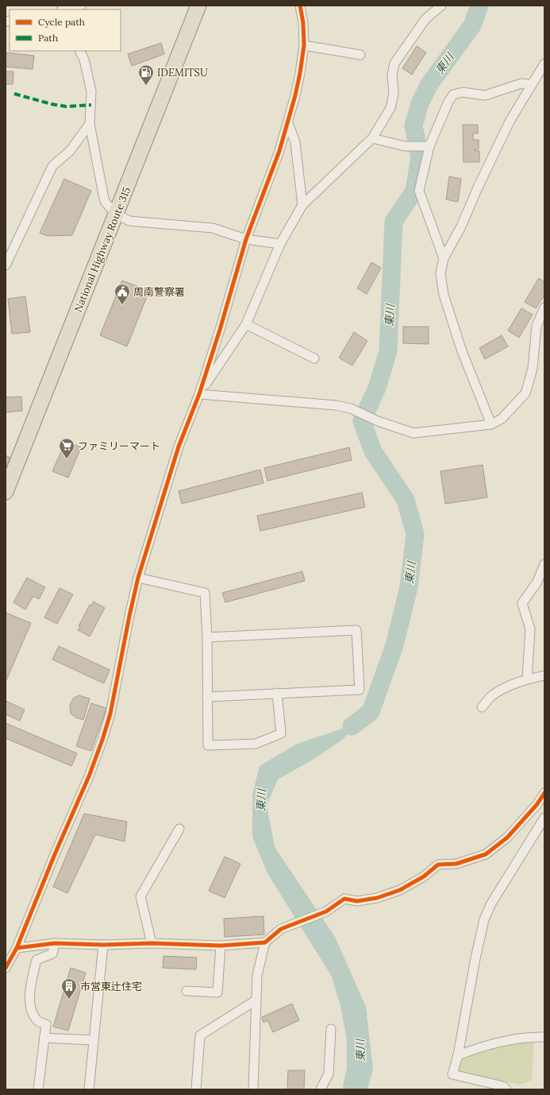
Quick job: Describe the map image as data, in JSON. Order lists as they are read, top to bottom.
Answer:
{
  "streets": {
    "highway": ["National Highway Route 315"]
  },
  "water": ["東川"],
  "places": {
    "fuel station": ["IDEMITSU"],
    "public building": ["周南警察署"],
    "supermarket": ["ファミリーマート"],
    "building": ["市営東辻住宅"]
  },
  "legend": ["Cycle path", "Path"]
}
